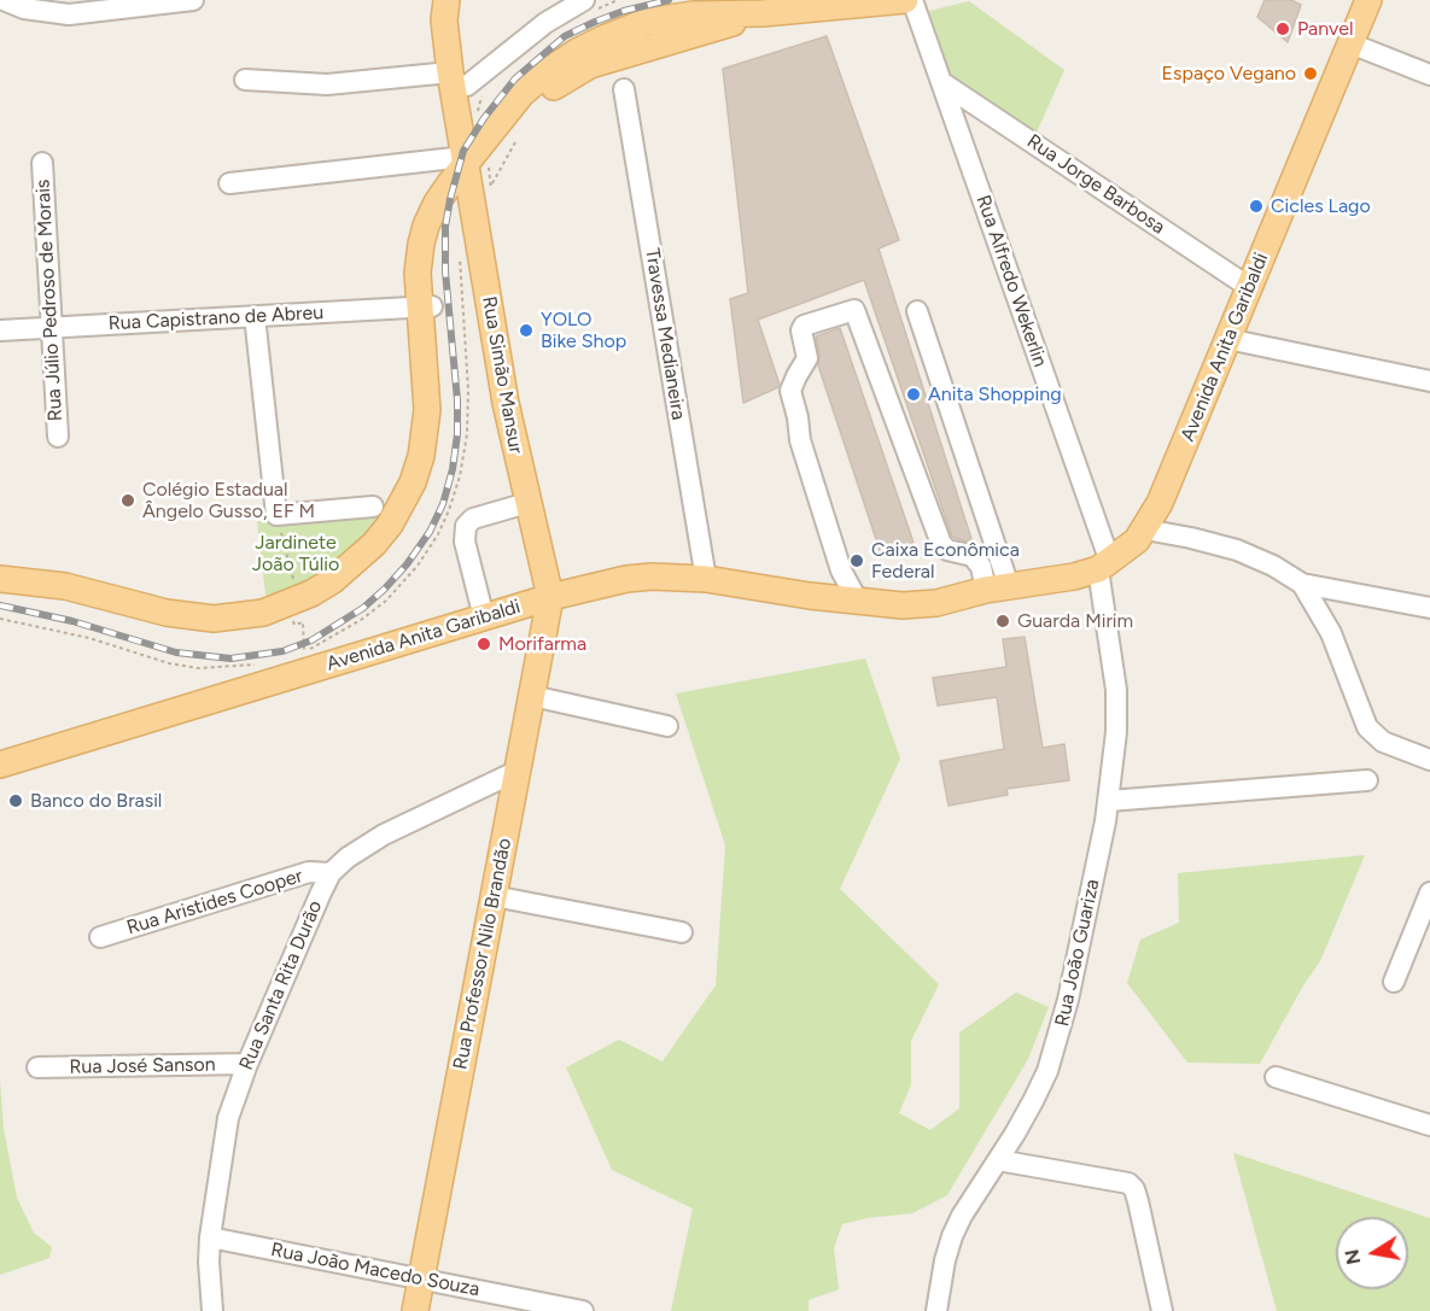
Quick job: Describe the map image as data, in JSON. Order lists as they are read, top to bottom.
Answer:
{
  "streets": {
    "main road": ["Avenida Anita Garibaldi", "Rua Simão Mansur", "Rua Professor Nilo Brandão"],
    "street": [
      "Rua Jorge Barbosa",
      "Rua Alfredo Wekerlin",
      "Rua Júlio Pedroso de Morais",
      "Rua Capistrano de Abreu",
      "Travessa Medianeira",
      "Rua Aristides Cooper",
      "Rua João Guariza",
      "Rua Santa Rita Durão",
      "Rua José Sanson",
      "Rua João Macedo Souza"
    ]
  },
  "crossings": [
    ["Rua Jorge Barbosa", "Rua Alfredo Wekerlin"],
    ["Rua Jorge Barbosa", "Avenida Anita Garibaldi"],
    ["Rua Alfredo Wekerlin", "Avenida Anita Garibaldi"],
    ["Rua Alfredo Wekerlin", "Rua João Guariza"],
    ["Rua Júlio Pedroso de Morais", "Rua Capistrano de Abreu"],
    ["Travessa Medianeira", "Avenida Anita Garibaldi"],
    ["Avenida Anita Garibaldi", "Rua Simão Mansur"],
    ["Avenida Anita Garibaldi", "Rua João Guariza"],
    ["Avenida Anita Garibaldi", "Rua Professor Nilo Brandão"],
    ["Rua Simão Mansur", "Rua Professor Nilo Brandão"],
    ["Rua Aristides Cooper", "Rua Santa Rita Durão"],
    ["Rua Professor Nilo Brandão", "Rua Santa Rita Durão"],
    ["Rua Professor Nilo Brandão", "Rua João Macedo Souza"],
    ["Rua Santa Rita Durão", "Rua José Sanson"],
    ["Rua Santa Rita Durão", "Rua João Macedo Souza"]
  ],
  "parks": ["Jardinete João Túlio"],
  "places": [
    "Panvel",
    "Espaço Vegano",
    "Cicles Lago",
    "YOLO Bike Shop",
    "Anita Shopping",
    "Colégio Estadual Ângelo Gusso, EF M",
    "Caixa Econômica Federal",
    "Guarda Mirim",
    "Morifarma",
    "Banco do Brasil"
  ],
  "north": "left"
}
